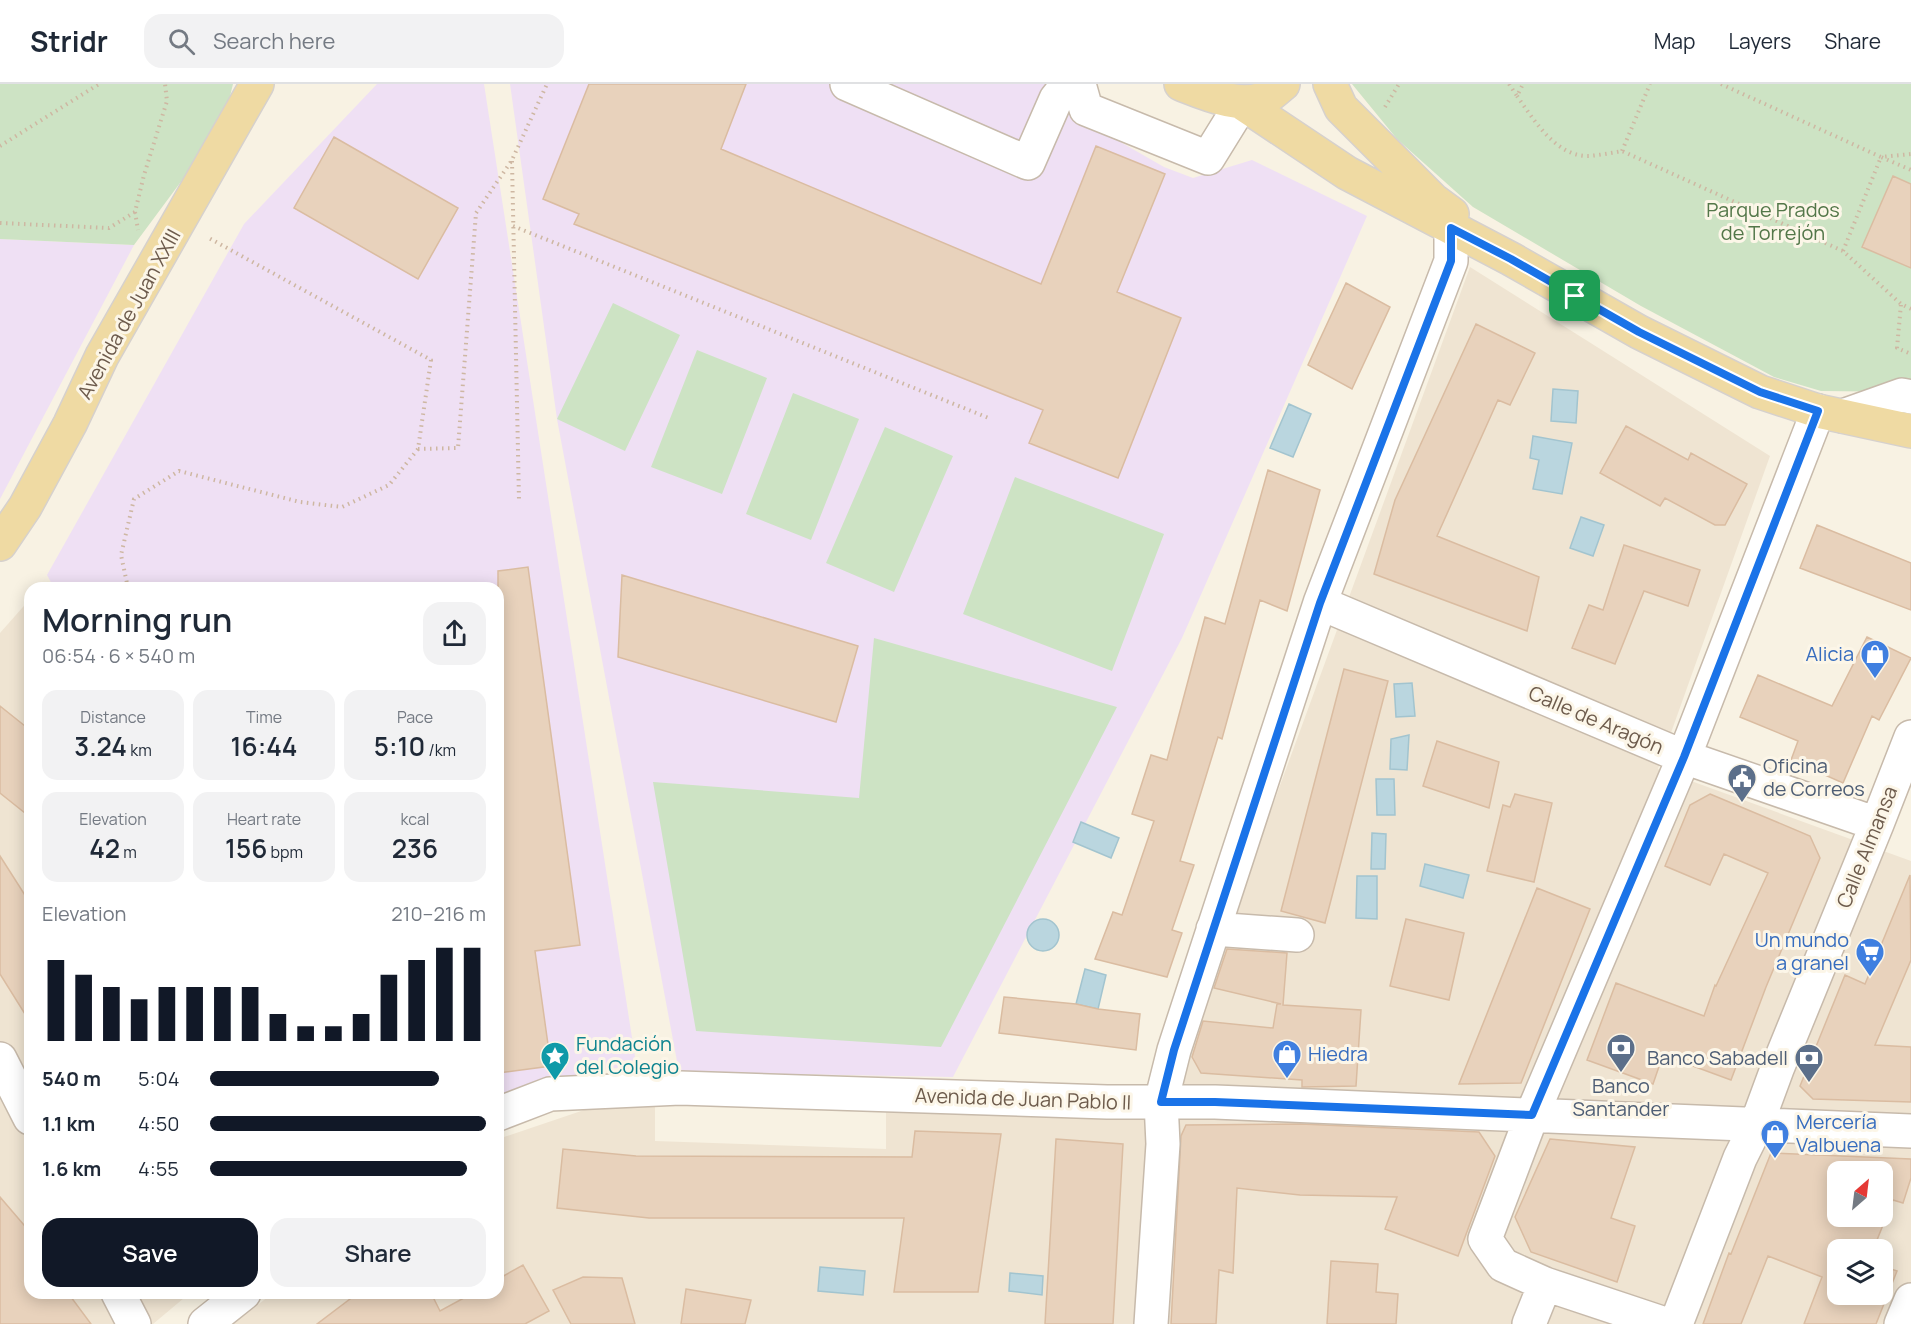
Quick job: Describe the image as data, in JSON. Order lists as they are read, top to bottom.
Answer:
{
  "streets": {
    "main road": ["Avenida de Juan XXIII"],
    "street": ["Calle de Aragón", "Calle Almansa", "Avenida de Juan Pablo II"]
  },
  "crossings": [
    ["Calle de Aragón", "Calle Almansa"],
    ["Calle Almansa", "Avenida de Juan Pablo II"]
  ],
  "parks": ["Parque Prados de Torrejón"],
  "places": {
    "shop": ["Alicia", "Hiedra", "Mercería Valbuena"],
    "public building": ["Oficina de Correos"],
    "supermarket": ["Un mundo a granel"],
    "bank": ["Banco Santander", "Banco Sabadell"],
    "place": ["Fundación del Colegio"]
  },
  "north": "top right",
  "page": {
    "header": "Stridr",
    "search": "Search here",
    "nav": ["Map", "Layers", "Share"],
    "heading": ["Morning run", "06:54 · 6 × 540 m"],
    "stats": [
      ["Distance", "3.24 km"],
      ["Time", "16:44"],
      ["Pace", "5:10 /km"],
      ["Elevation", "42 m"],
      ["Heart rate", "156 bpm"],
      ["kcal", "236"]
    ],
    "chart": ["Elevation", "210–216 m"],
    "list": [
      {
        "name": "540 m",
        "note": "5:04"
      },
      {
        "name": "1.1 km",
        "note": "4:50"
      },
      {
        "name": "1.6 km",
        "note": "4:55"
      }
    ],
    "buttons": ["Save", "Share"]
  }
}
